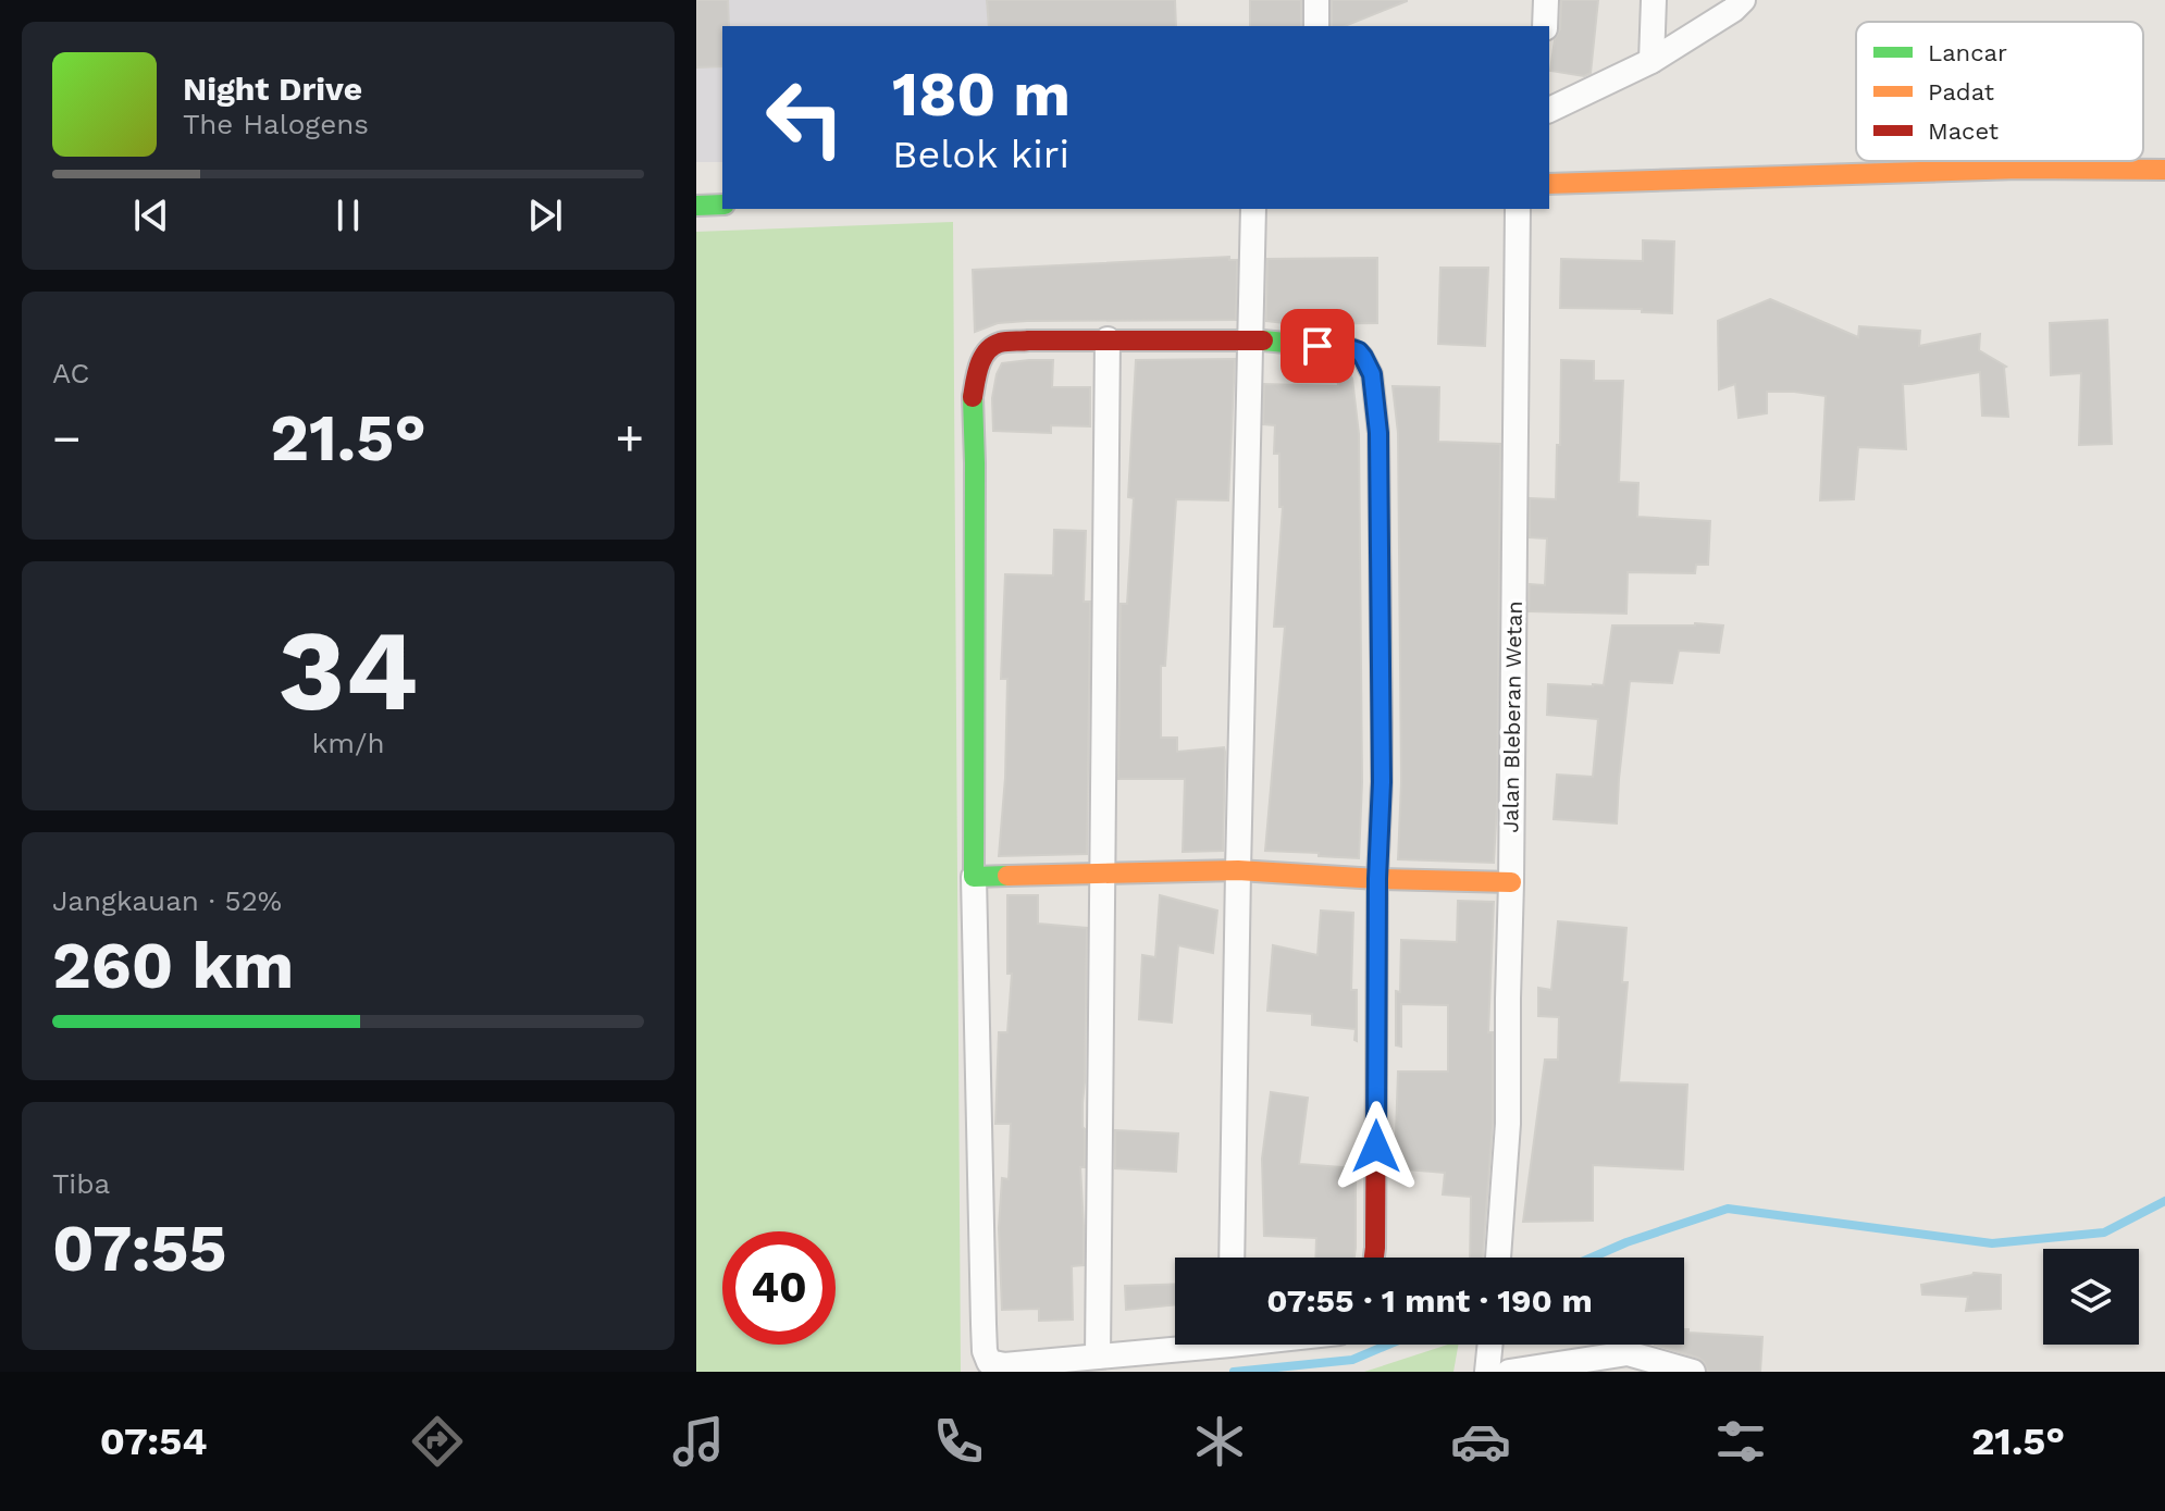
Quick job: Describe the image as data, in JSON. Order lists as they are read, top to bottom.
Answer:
{
  "streets": {
    "street": ["Jalan Bleberan Wetan"]
  },
  "legend": ["Lancar", "Padat", "Macet"],
  "page": {
    "turn": ["180 m", "Belok kiri"],
    "song": ["Night Drive", "The Halogens"],
    "tile": [
      "AC",
      ["34", "km/h"],
      ["Jangkauan · 52%", "260 km"],
      ["Tiba", "07:55"]
    ],
    "heat": ["−", "21.5°", "+"],
    "limit": "40",
    "trip": "07:55 · 1 mnt · 190 m",
    "tabs": ["07:54", "21.5°"]
  }
}
